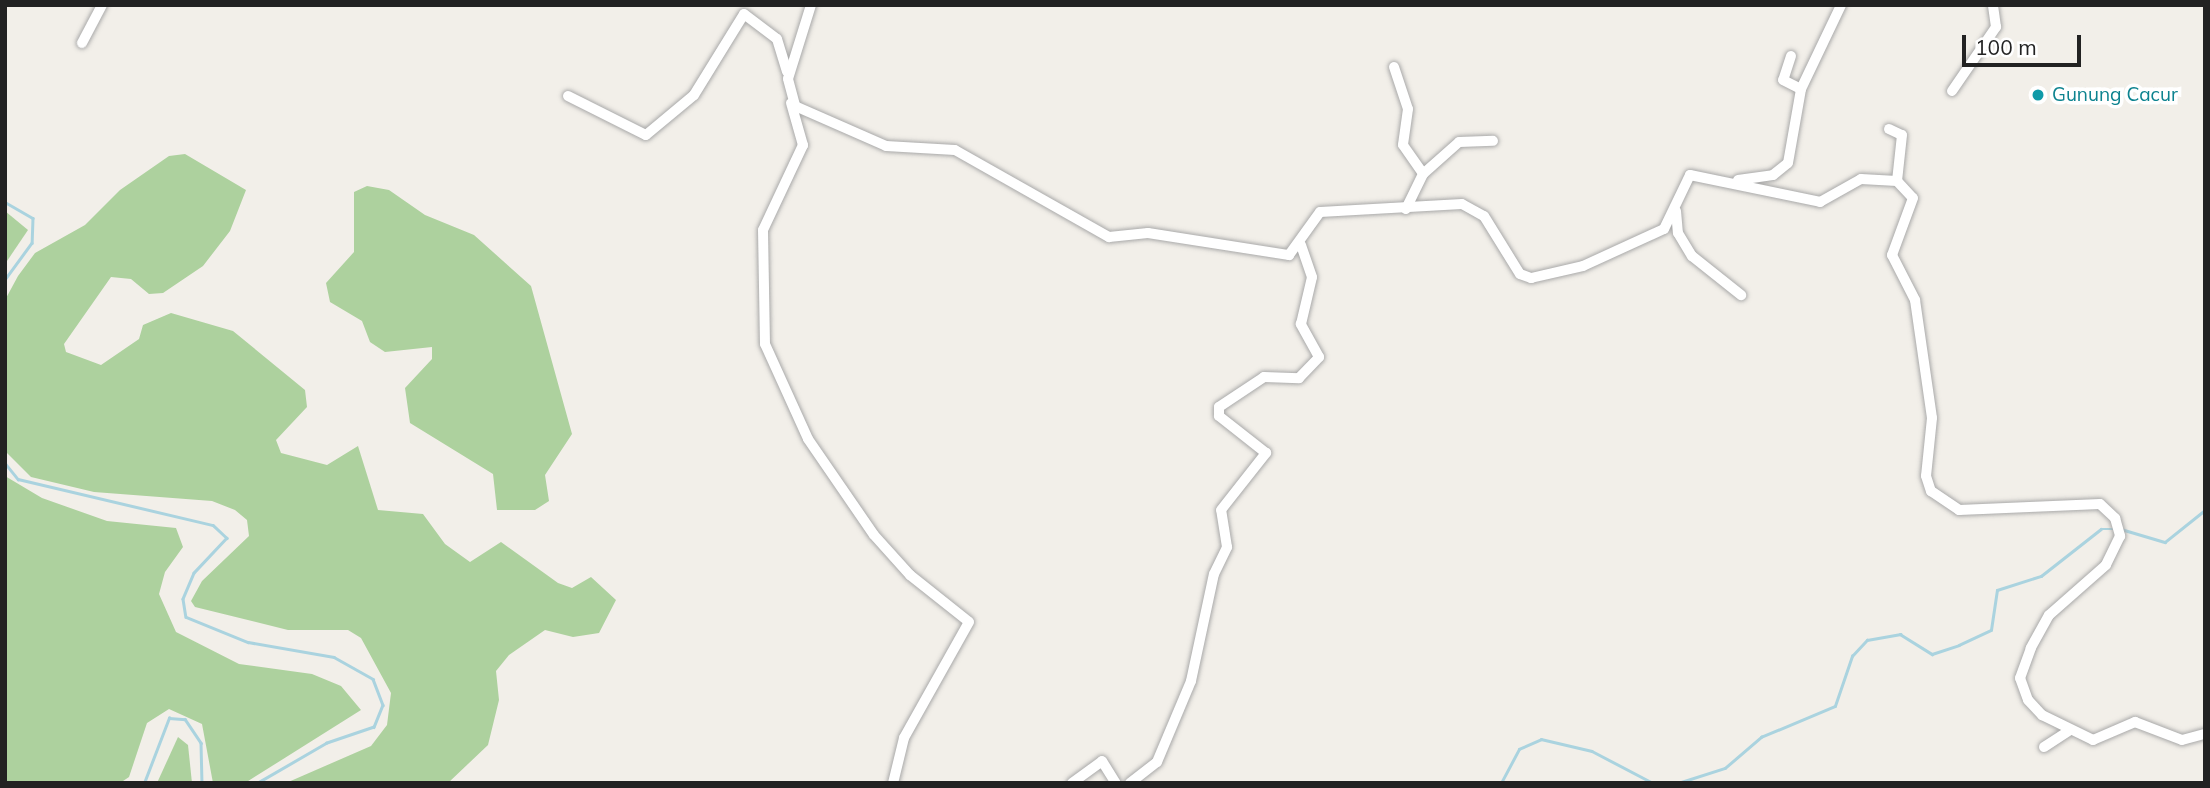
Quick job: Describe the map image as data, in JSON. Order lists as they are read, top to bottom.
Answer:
{
  "places": ["Gunung Cacur"],
  "scale_bar": "100 m"
}
